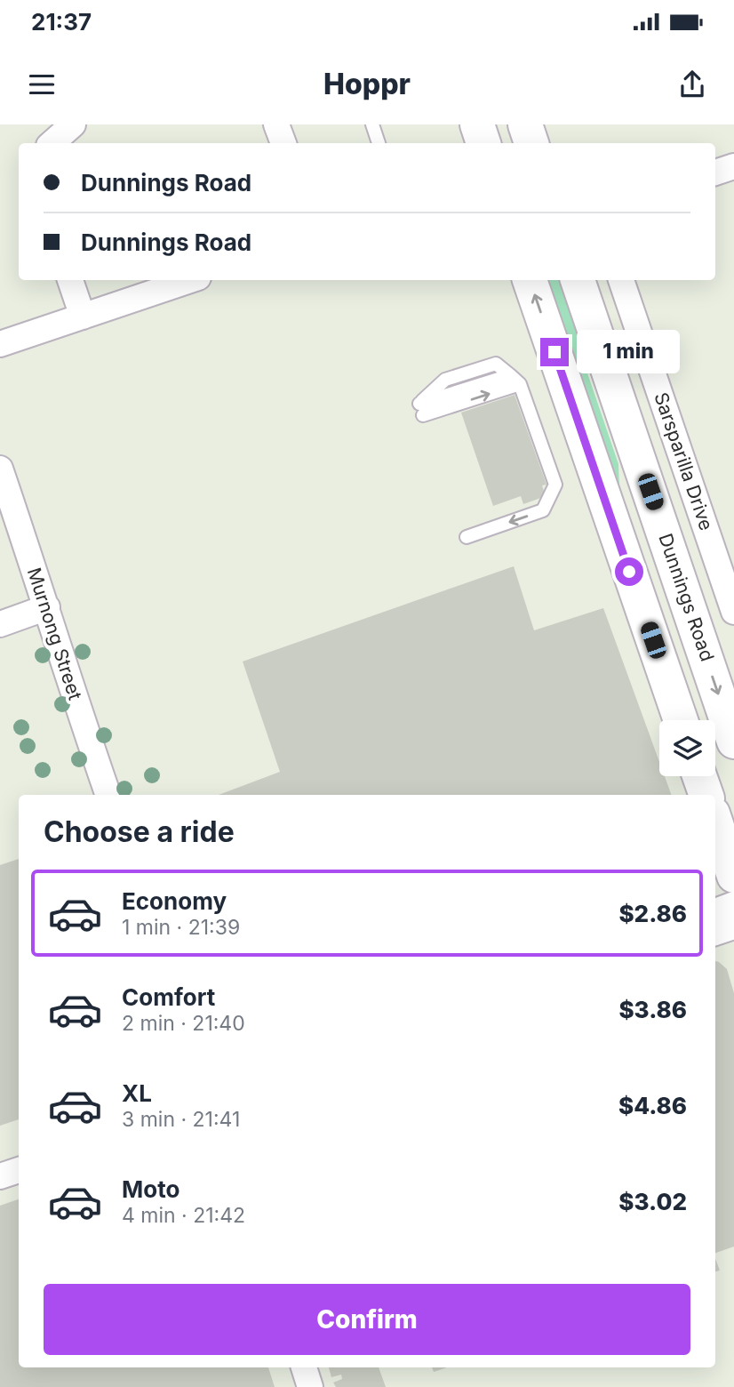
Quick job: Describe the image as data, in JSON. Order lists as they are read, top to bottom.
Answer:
{
  "streets": {
    "main road": ["Dunnings Road"],
    "street": ["Sarsparilla Drive", "Murnong Street"]
  },
  "page": {
    "status": "21:37",
    "header": "Hoppr",
    "banner": ["Dunnings Road", "Dunnings Road"],
    "bubble": "1 min",
    "heading": "Choose a ride",
    "list": [
      {
        "name": "Economy",
        "note": "1 min · 21:39",
        "value": "$2.86"
      },
      {
        "name": "Comfort",
        "note": "2 min · 21:40",
        "value": "$3.86"
      },
      {
        "name": "XL",
        "note": "3 min · 21:41",
        "value": "$4.86"
      },
      {
        "name": "Moto",
        "note": "4 min · 21:42",
        "value": "$3.02"
      }
    ],
    "buttons": "Confirm"
  }
}
